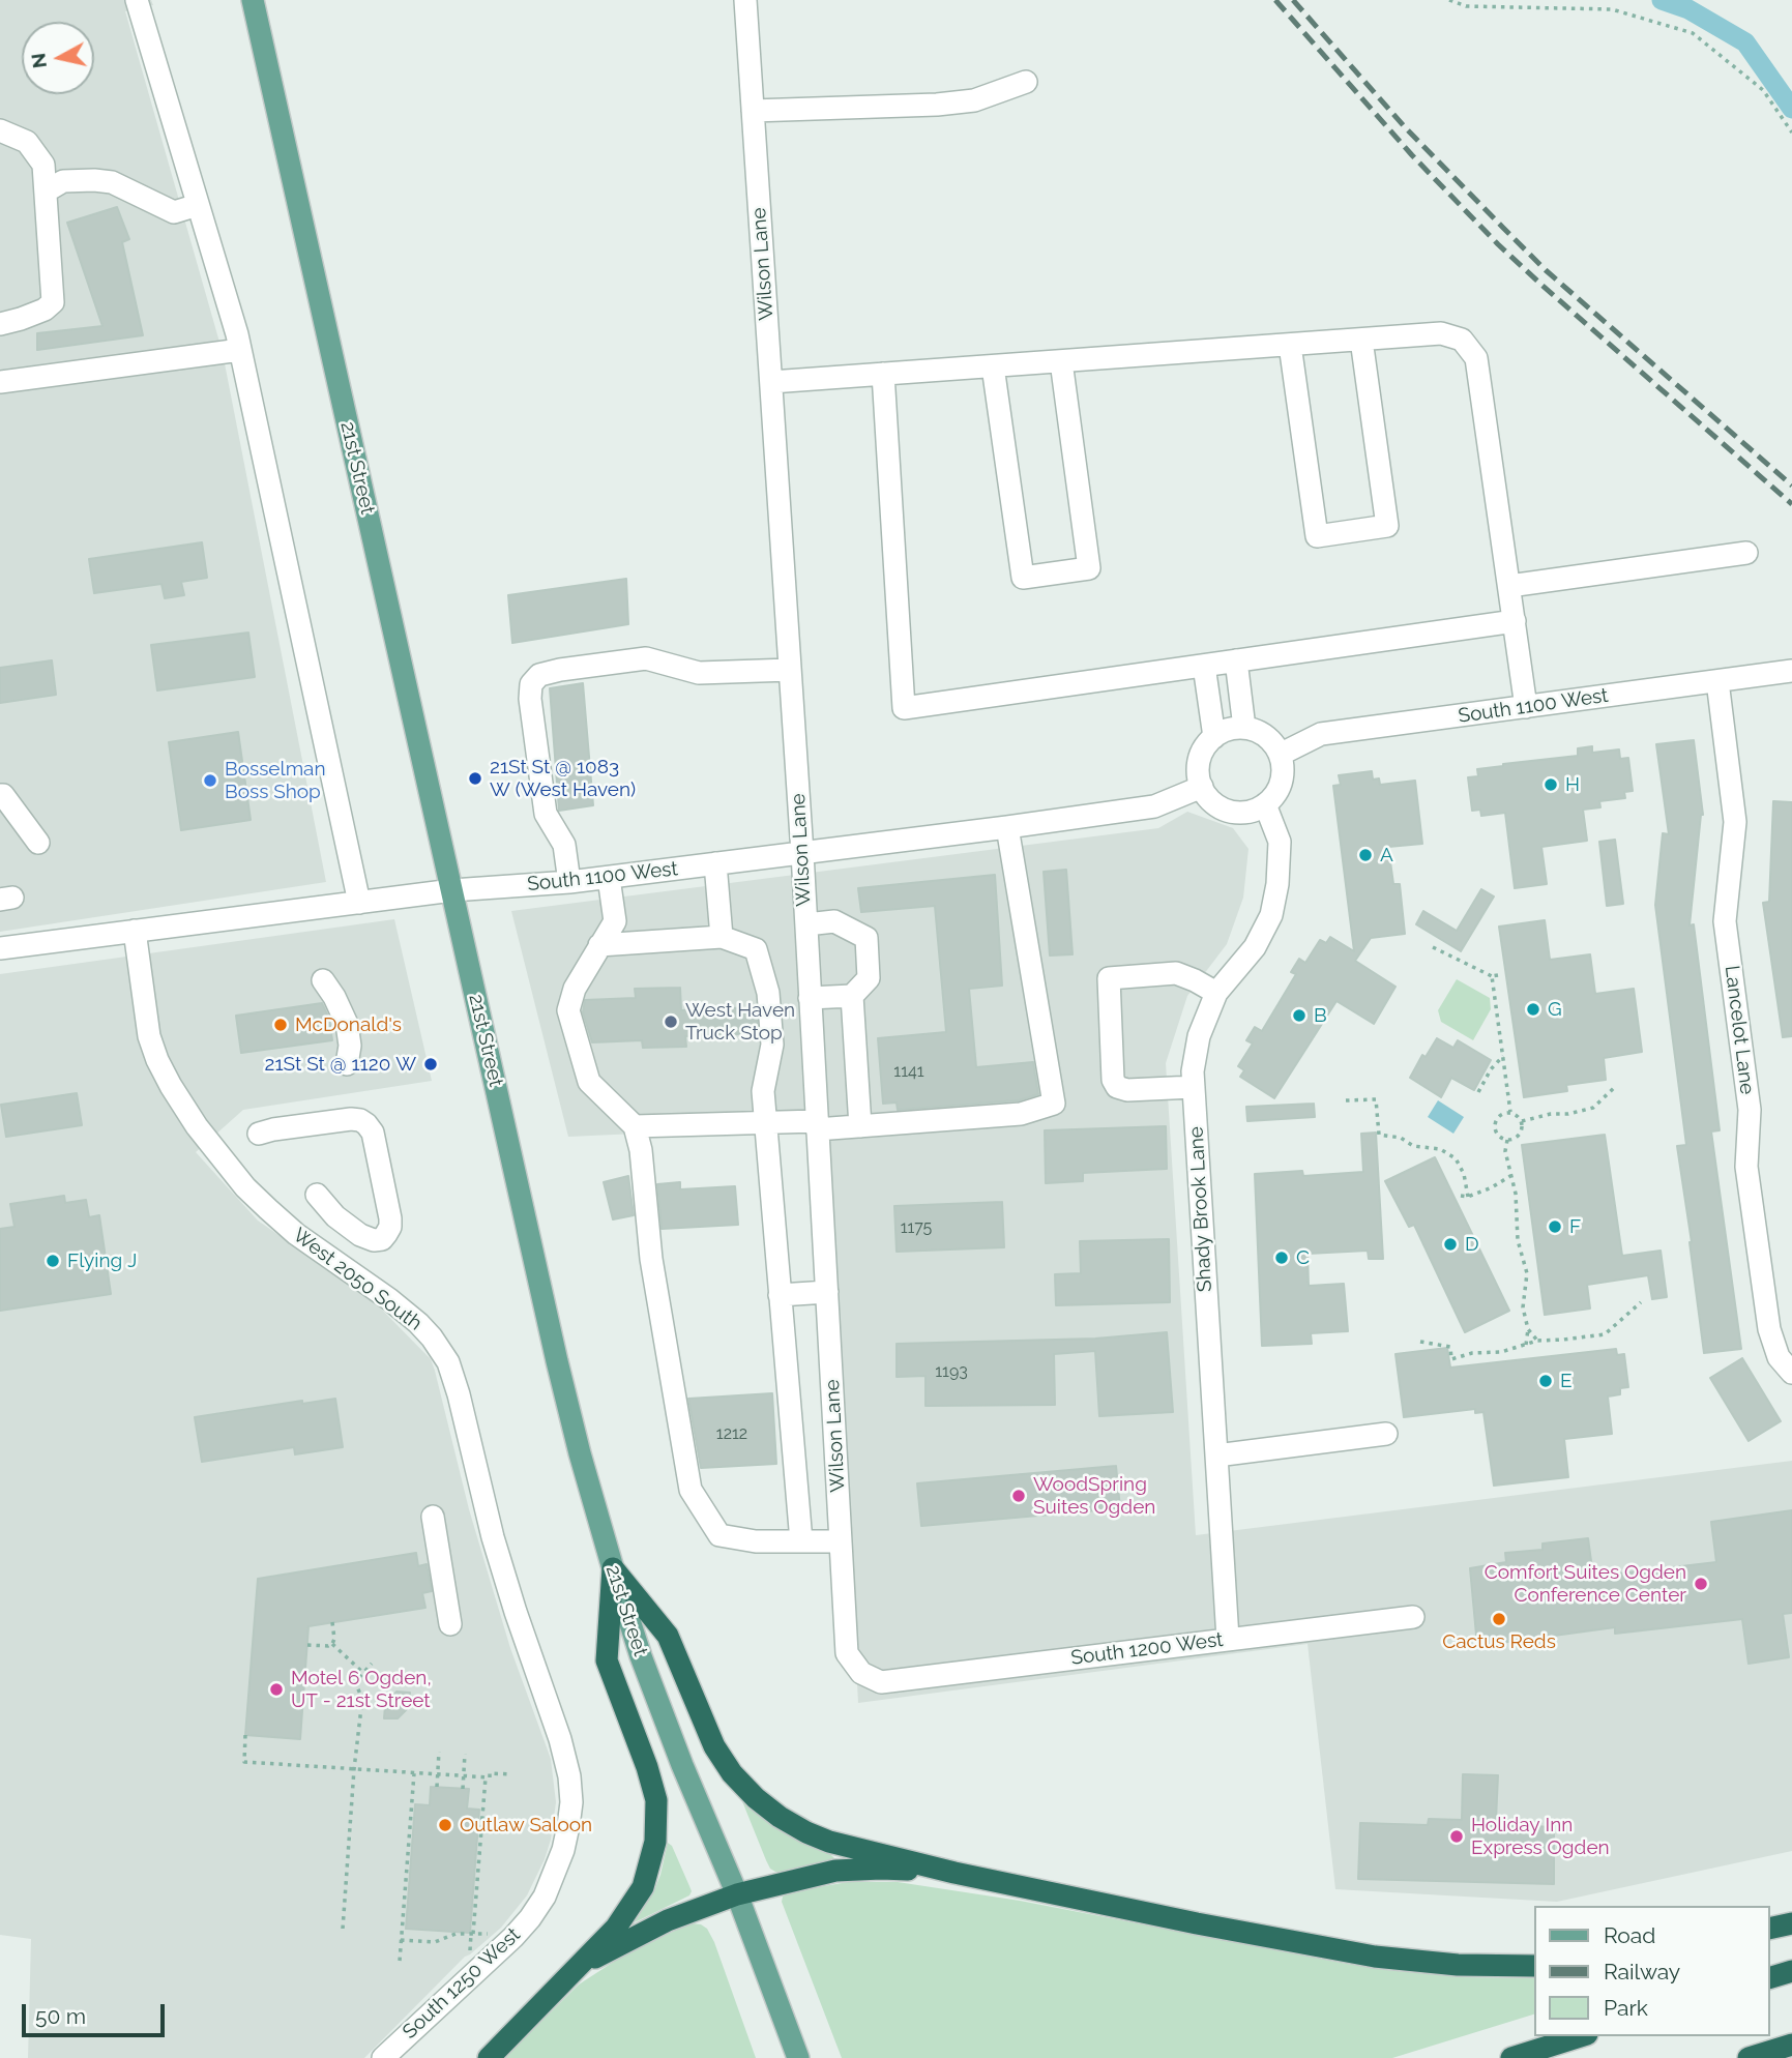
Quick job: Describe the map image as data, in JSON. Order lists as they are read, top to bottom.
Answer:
{
  "streets": {
    "main road": ["21st Street"],
    "street": [
      "Wilson Lane",
      "South 1100 West",
      "Lancelot Lane",
      "Shady Brook Lane",
      "West 2050 South",
      "South 1200 West",
      "South 1250 West"
    ]
  },
  "crossings": [
    ["Wilson Lane", "South 1100 West"],
    ["Wilson Lane", "South 1200 West"],
    ["21st Street", "South 1100 West"],
    ["South 1100 West", "Lancelot Lane"],
    ["South 1100 West", "Shady Brook Lane"],
    ["South 1100 West", "West 2050 South"],
    ["Shady Brook Lane", "South 1200 West"],
    ["West 2050 South", "South 1250 West"]
  ],
  "places": [
    "21St St @ 1083 W (West Haven)",
    "Bosselman Boss Shop",
    "H",
    "A",
    "G",
    "B",
    "West Haven Truck Stop",
    "McDonald's",
    "21St St @ 1120 W",
    "F",
    "D",
    "C",
    "Flying J",
    "E",
    "WoodSpring Suites Ogden",
    "Comfort Suites Ogden Conference Center",
    "Cactus Reds",
    "Motel 6 Ogden, UT - 21st Street",
    "Outlaw Saloon",
    "Holiday Inn Express Ogden"
  ],
  "house_numbers": [
    "1141",
    "1175",
    "1193",
    "1212"
  ],
  "legend": ["Road", "Railway", "Park"],
  "scale_bar": "50 m",
  "north": "left"
}
